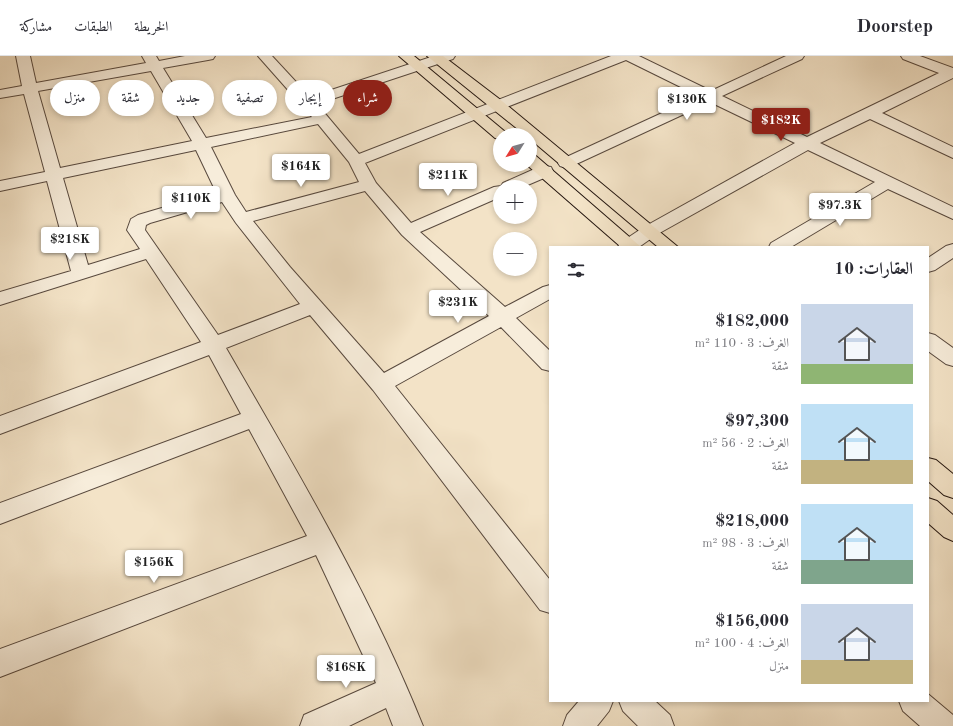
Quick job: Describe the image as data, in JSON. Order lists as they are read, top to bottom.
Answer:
{
  "north": "bottom left",
  "page": {
    "header": "Doorstep",
    "nav": ["الخريطة", "الطبقات", "مشاركة"],
    "chip": [
      "شراء",
      "إيجار",
      "تصفية",
      "جديد",
      "شقة",
      "منزل"
    ],
    "price": [
      "$130K",
      "$182K",
      "$164K",
      "$211K",
      "$110K",
      "$97.3K",
      "$218K",
      "$231K",
      "$156K",
      "$168K"
    ],
    "map_buttons": ["+", "−"],
    "heading": "العقارات: 10",
    "list": [
      {
        "name": "$182,000",
        "note": "الغرف: 3 · 110 m² · شقة"
      },
      {
        "name": "$97,300",
        "note": "الغرف: 2 · 56 m² · شقة"
      },
      {
        "name": "$218,000",
        "note": "الغرف: 3 · 98 m² · شقة"
      },
      {
        "name": "$156,000",
        "note": "الغرف: 4 · 100 m² · منزل"
      }
    ]
  }
}
